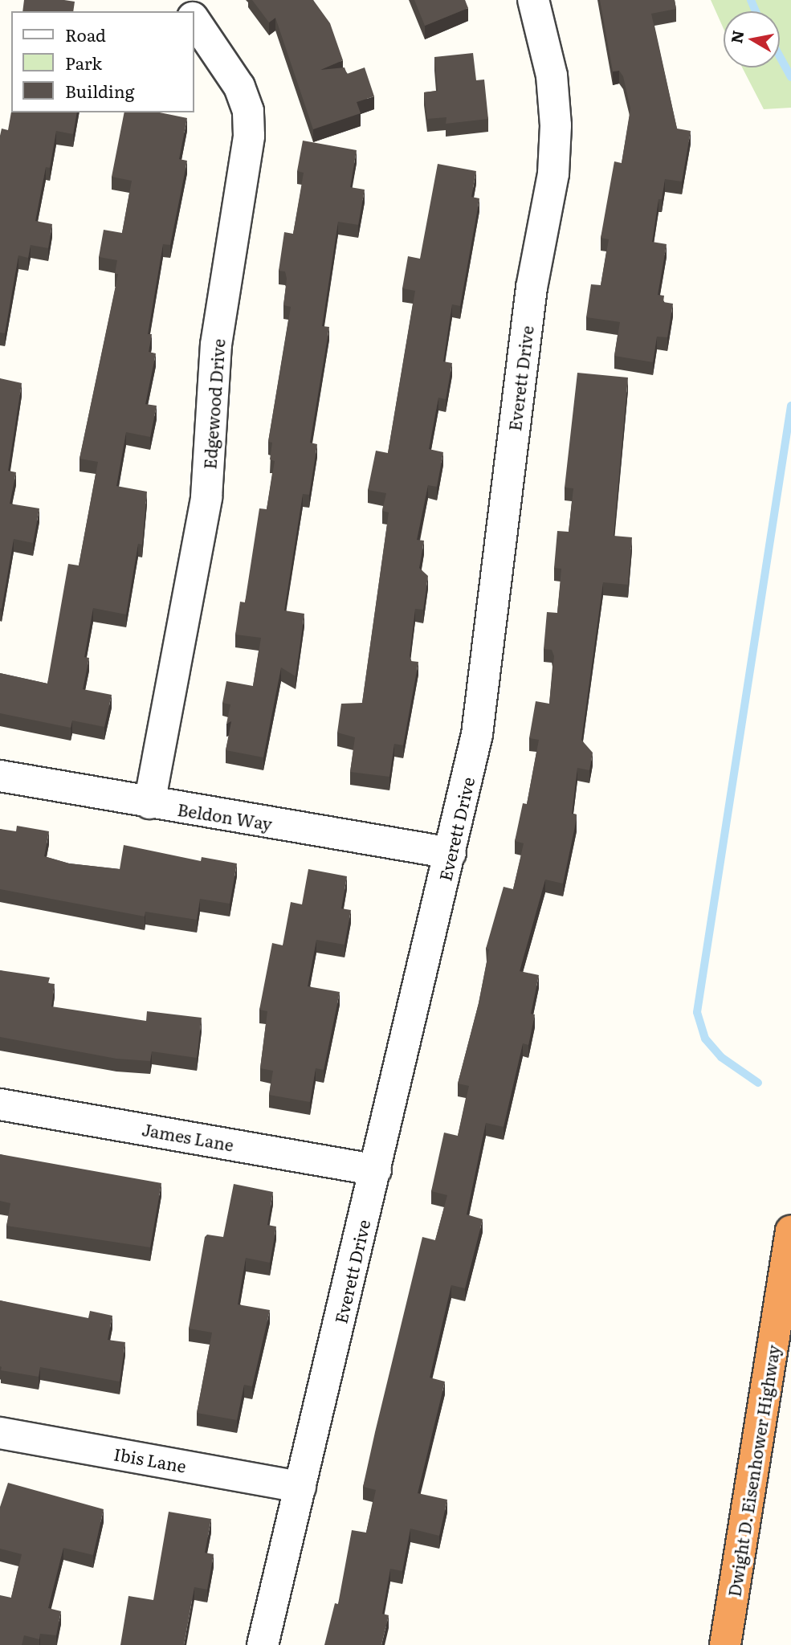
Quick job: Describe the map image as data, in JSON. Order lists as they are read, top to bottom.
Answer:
{
  "streets": {
    "highway": ["Dwight D. Eisenhower Highway"],
    "street": [
      "Everett Drive",
      "Edgewood Drive",
      "Beldon Way",
      "James Lane",
      "Ibis Lane"
    ]
  },
  "crossings": [
    ["Everett Drive", "Beldon Way"],
    ["Everett Drive", "James Lane"],
    ["Everett Drive", "Ibis Lane"],
    ["Edgewood Drive", "Beldon Way"]
  ],
  "legend": ["Road", "Park", "Building"],
  "north": "left"
}
